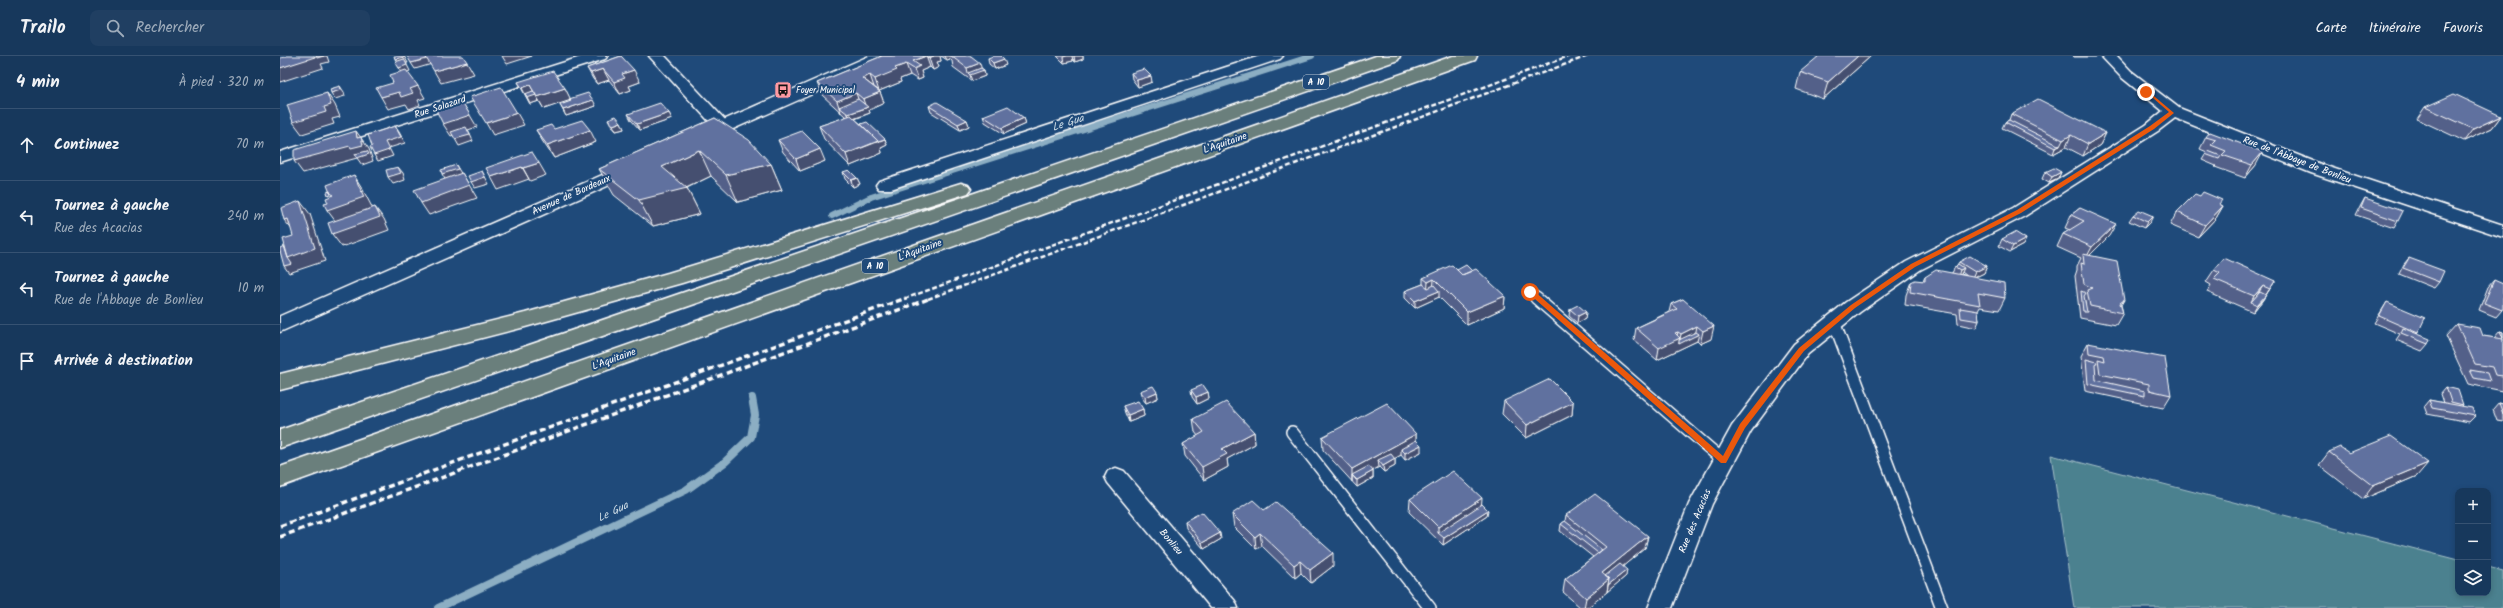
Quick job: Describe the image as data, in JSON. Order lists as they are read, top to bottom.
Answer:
{
  "streets": {
    "highway": ["A 10", "L'Aquitaine"],
    "main road": ["Avenue de Bordeaux"],
    "street": [
      "Rue Salazard",
      "Rue de l'Abbaye de Bonlieu",
      "Rue des Acacias",
      "Bonlieu"
    ]
  },
  "crossings": [
    ["Rue de l'Abbaye de Bonlieu", "Rue des Acacias"]
  ],
  "water": ["Le Gua"],
  "places": {
    "bus stop": ["Foyer Municipal"]
  },
  "page": {
    "header": "Trailo",
    "search": "Rechercher",
    "nav": ["Carte", "Itinéraire", "Favoris"],
    "heading": ["4 min", "À pied · 320 m"],
    "list": [
      ["Continuez", "70 m"],
      ["Tournez à gauche", "Rue des Acacias", "240 m"],
      ["Tournez à gauche", "Rue de l'Abbaye de Bonlieu", "10 m"],
      "Arrivée à destination"
    ],
    "map_buttons": ["+", "−"]
  }
}
